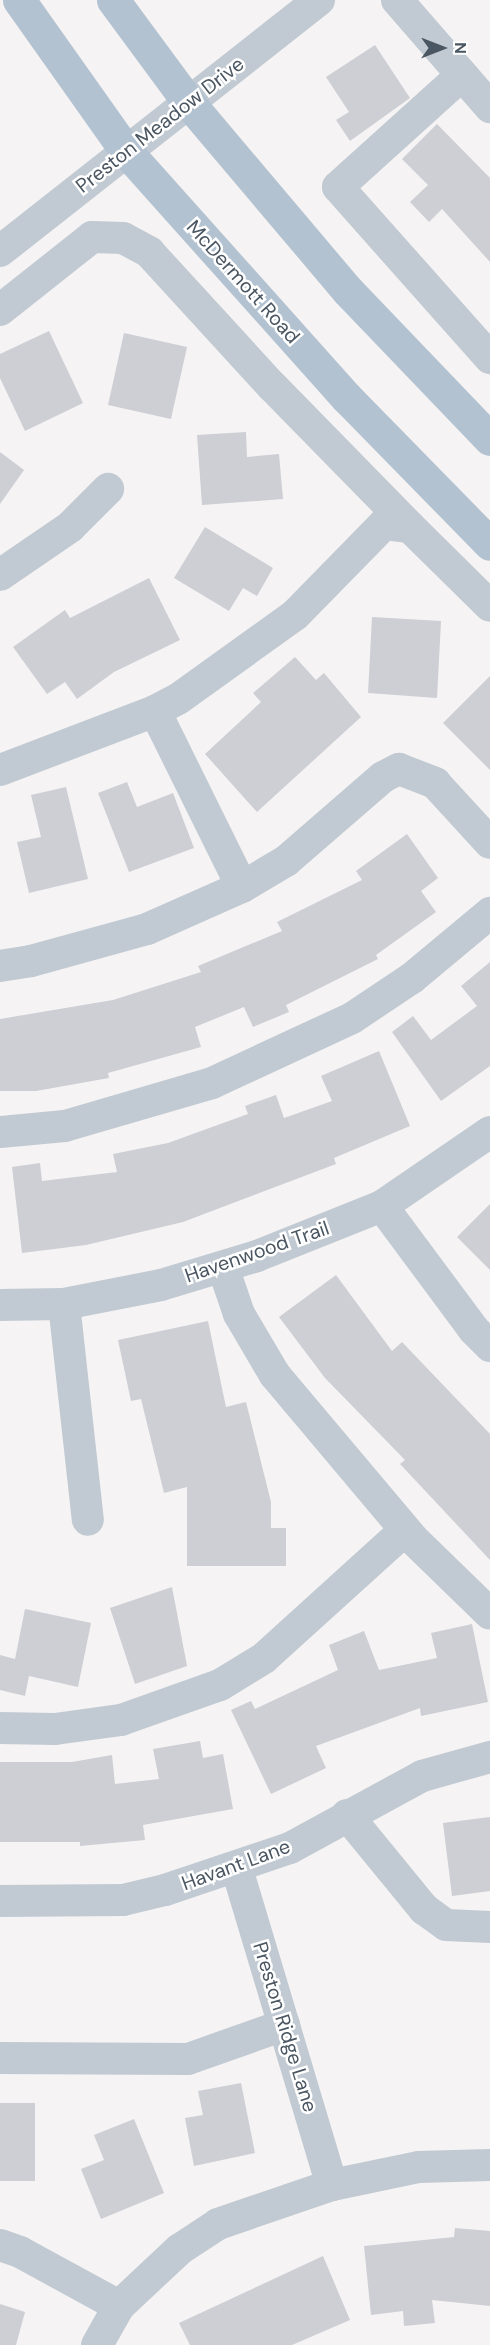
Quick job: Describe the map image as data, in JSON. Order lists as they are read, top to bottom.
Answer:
{
  "streets": {
    "main road": ["McDermott Road"],
    "street": [
      "Preston Meadow Drive",
      "Havenwood Trail",
      "Havant Lane",
      "Preston Ridge Lane"
    ]
  },
  "crossings": [
    ["Preston Meadow Drive", "McDermott Road"],
    ["Havant Lane", "Preston Ridge Lane"]
  ],
  "north": "right"
}
